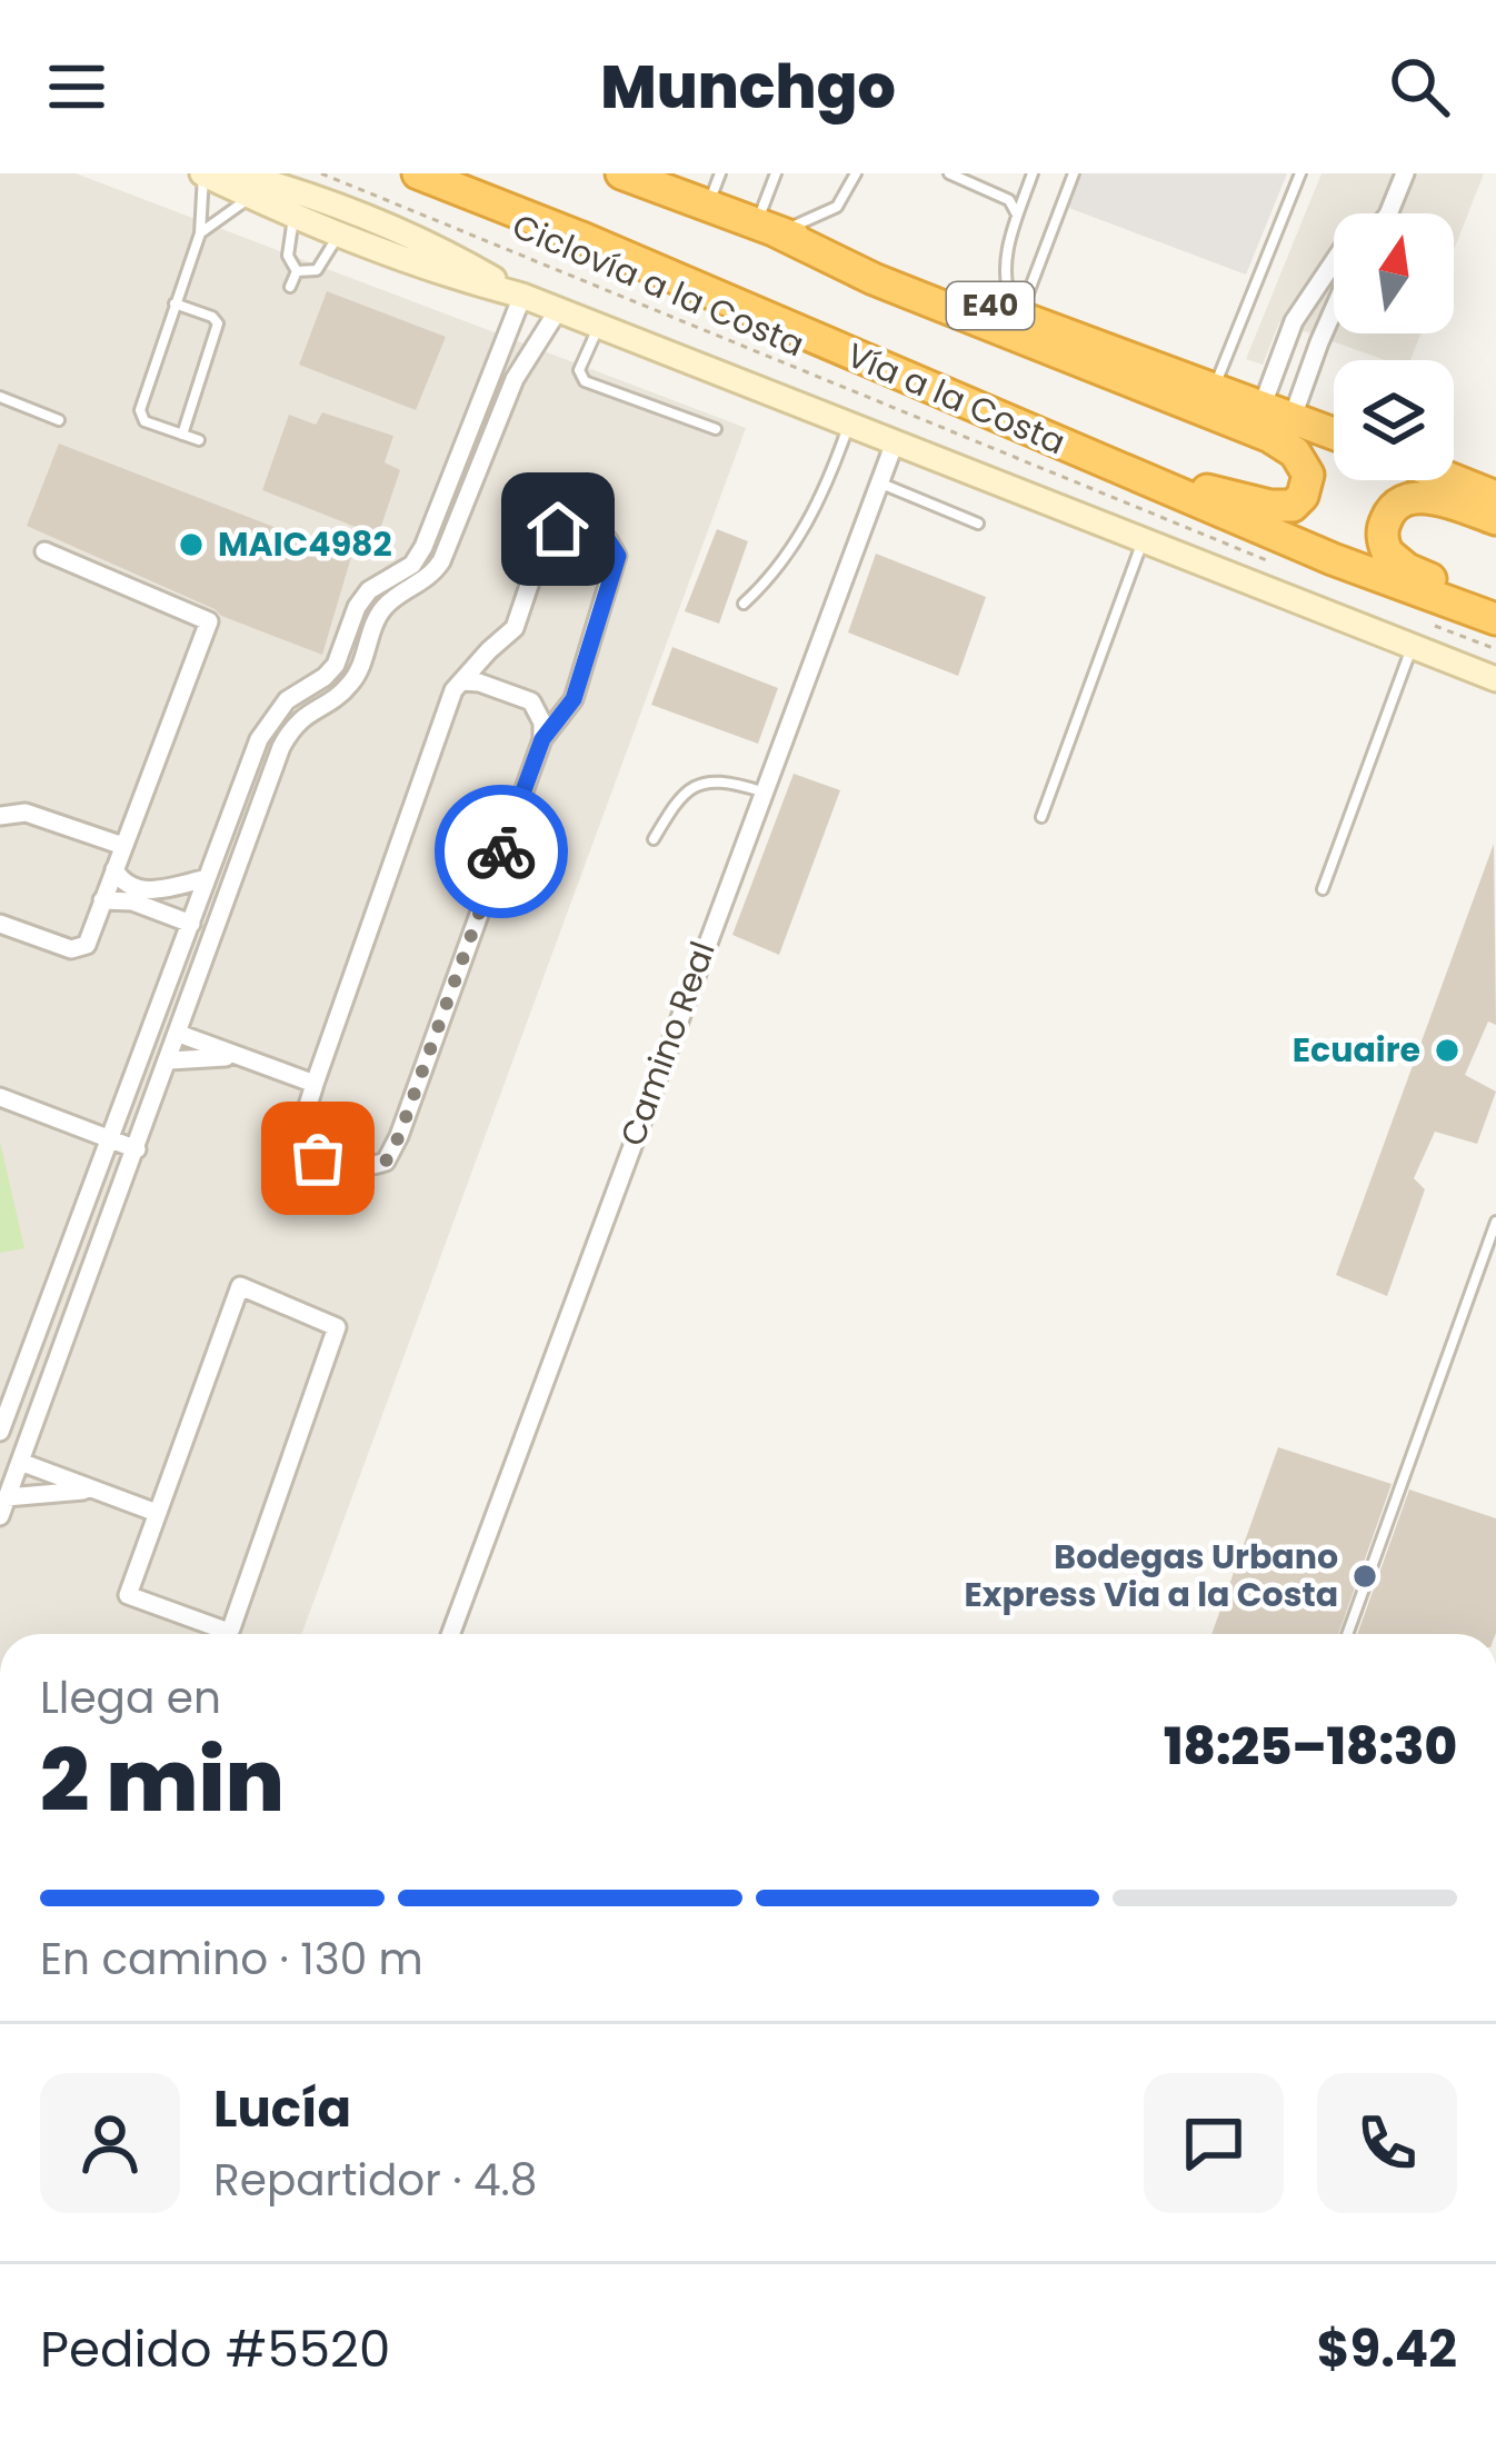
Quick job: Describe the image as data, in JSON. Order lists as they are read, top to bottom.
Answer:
{
  "streets": {
    "highway": ["E40", "Vía a la Costa"],
    "street": ["Camino Real"],
    "path": ["Ciclovía a la Costa"]
  },
  "crossings": [
    ["Vía a la Costa", "Camino Real"]
  ],
  "places": ["MAIC4982", "Ecuaire", "Bodegas Urbano Express Via a la Costa"],
  "north": "top",
  "page": {
    "header": "Munchgo",
    "heading": ["2 min", "Llega en", "18:25–18:30"],
    "panel": [
      "Lucía",
      "Repartidor · 4.8",
      "Pedido #5520",
      "$9.42"
    ],
    "bar": "En camino · 130 m"
  }
}
